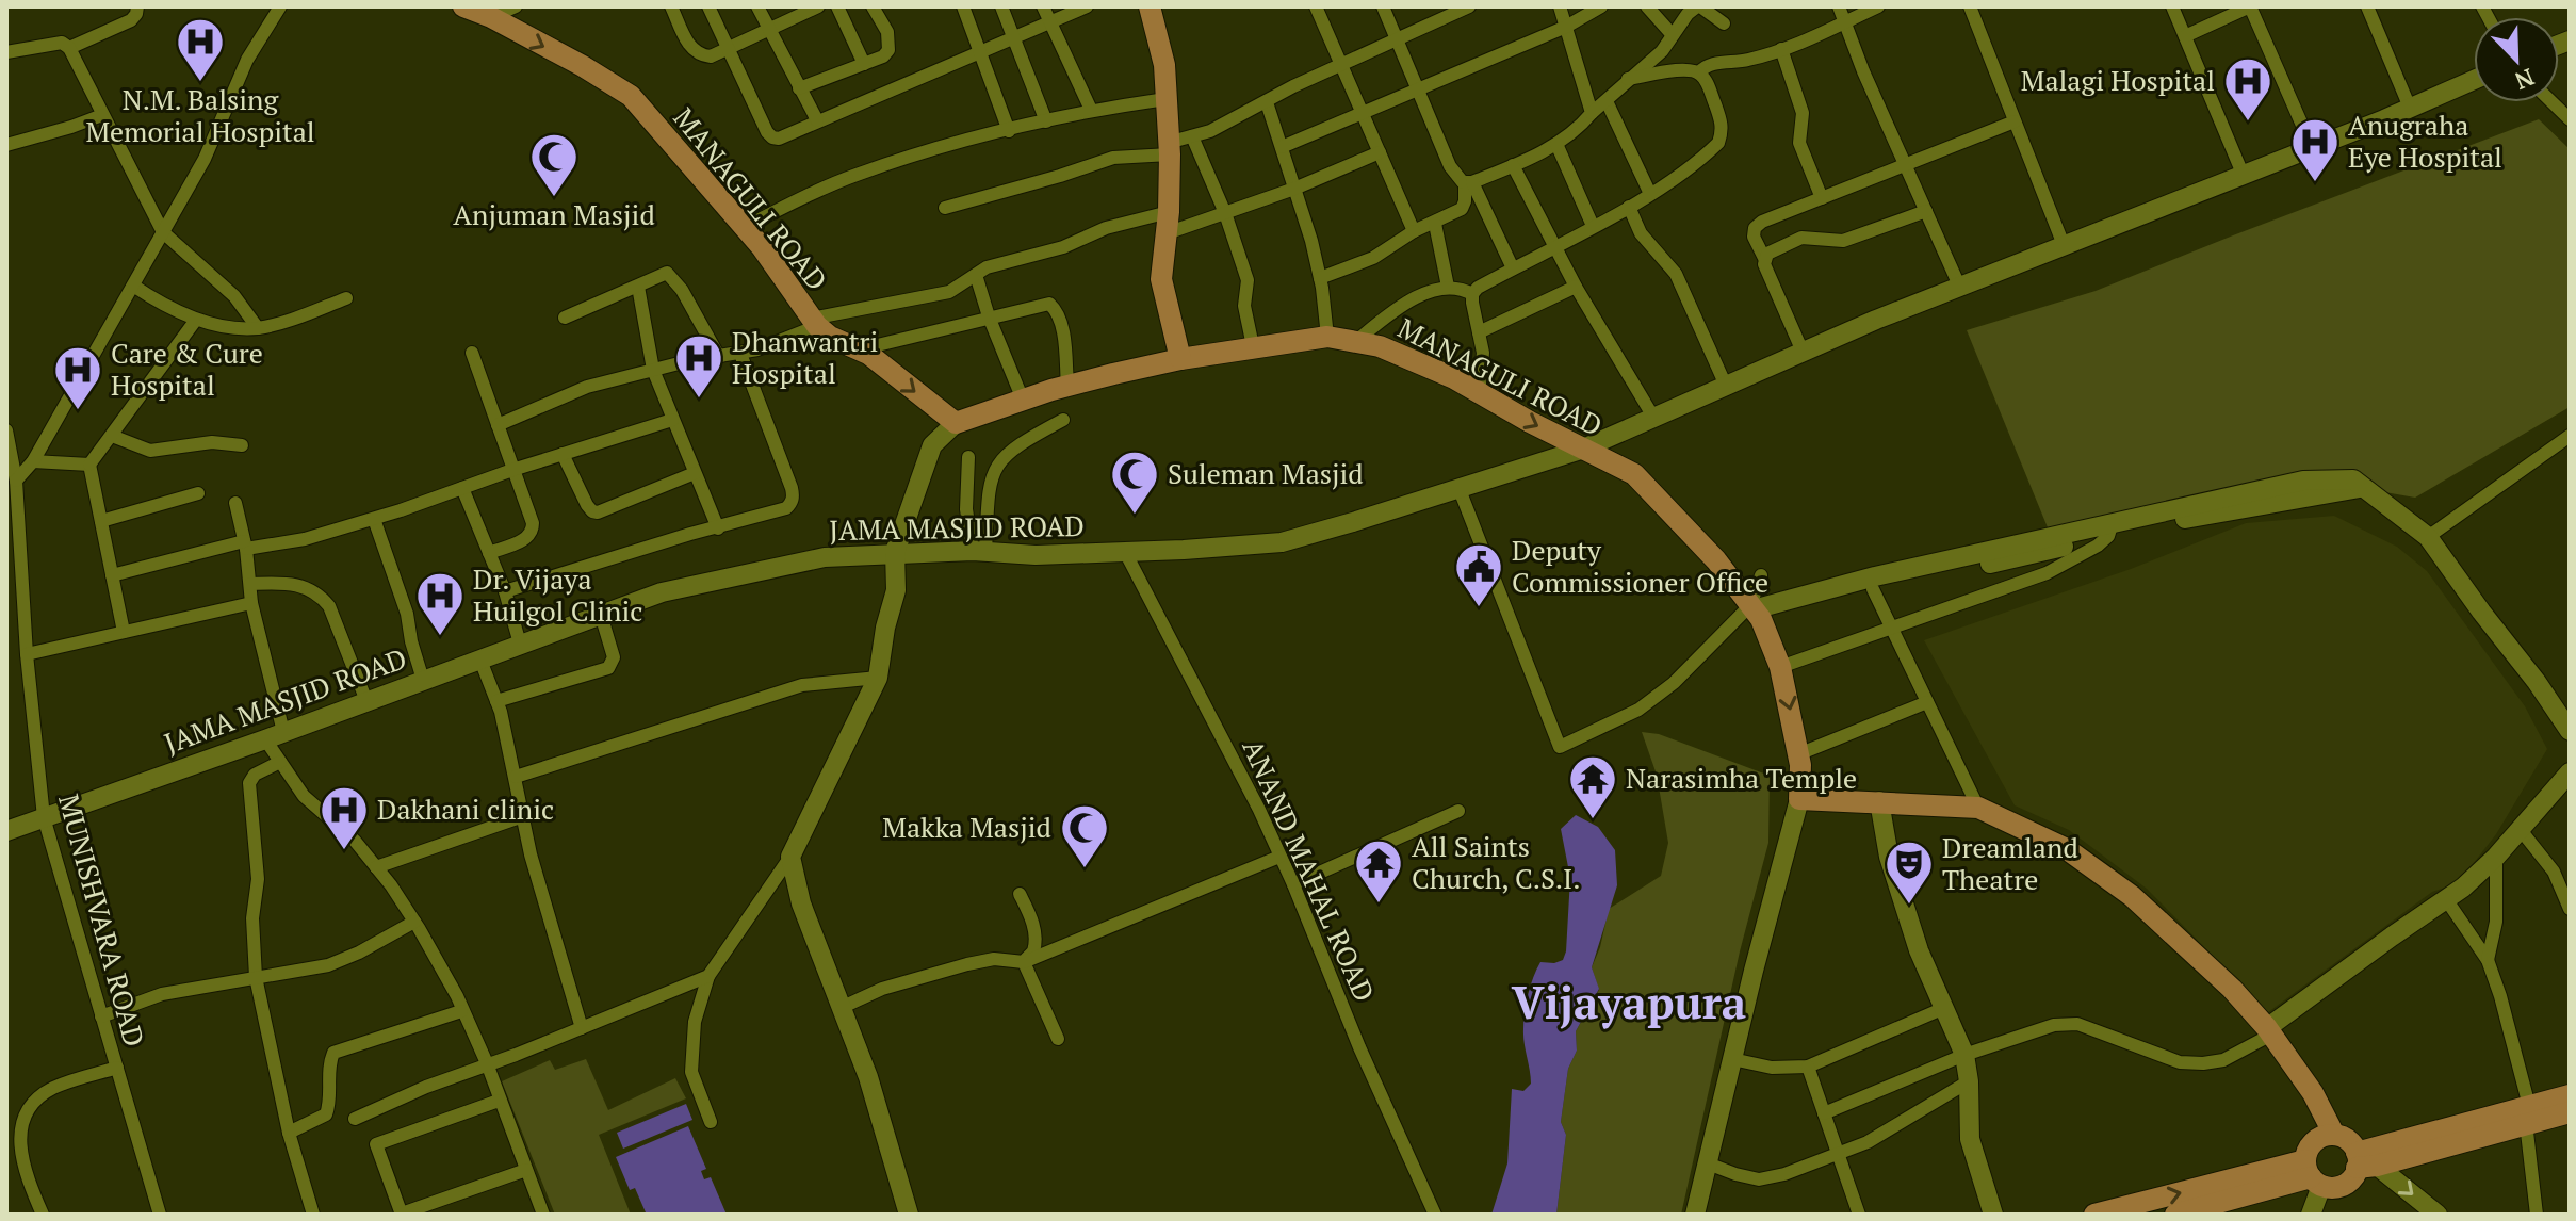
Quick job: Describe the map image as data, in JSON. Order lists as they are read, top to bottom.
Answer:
{
  "streets": {
    "main road": ["MANAGULI ROAD"],
    "street": ["JAMA MASJID ROAD", "ANAND MAHAL ROAD", "MUNISHVARA ROAD"]
  },
  "crossings": [
    ["MANAGULI ROAD", "JAMA MASJID ROAD"],
    ["JAMA MASJID ROAD", "ANAND MAHAL ROAD"],
    ["JAMA MASJID ROAD", "MUNISHVARA ROAD"]
  ],
  "one_way": ["MANAGULI ROAD"],
  "districts": ["Vijayapura"],
  "places": {
    "hospital": [
      "N.M. Balsing Memorial Hospital",
      "Malagi Hospital",
      "Anugraha Eye Hospital",
      "Dhanwantri Hospital",
      "Care & Cure Hospital",
      "Dr. Vijaya Huilgol Clinic",
      "Dakhani clinic"
    ],
    "mosque": ["Anjuman Masjid", "Suleman Masjid", "Makka Masjid"],
    "public building": ["Deputy Commissioner Office"],
    "temple": ["Narasimha Temple", "All Saints Church, C.S.I."],
    "theatre": ["Dreamland Theatre"]
  },
  "north": "bottom right"
}
